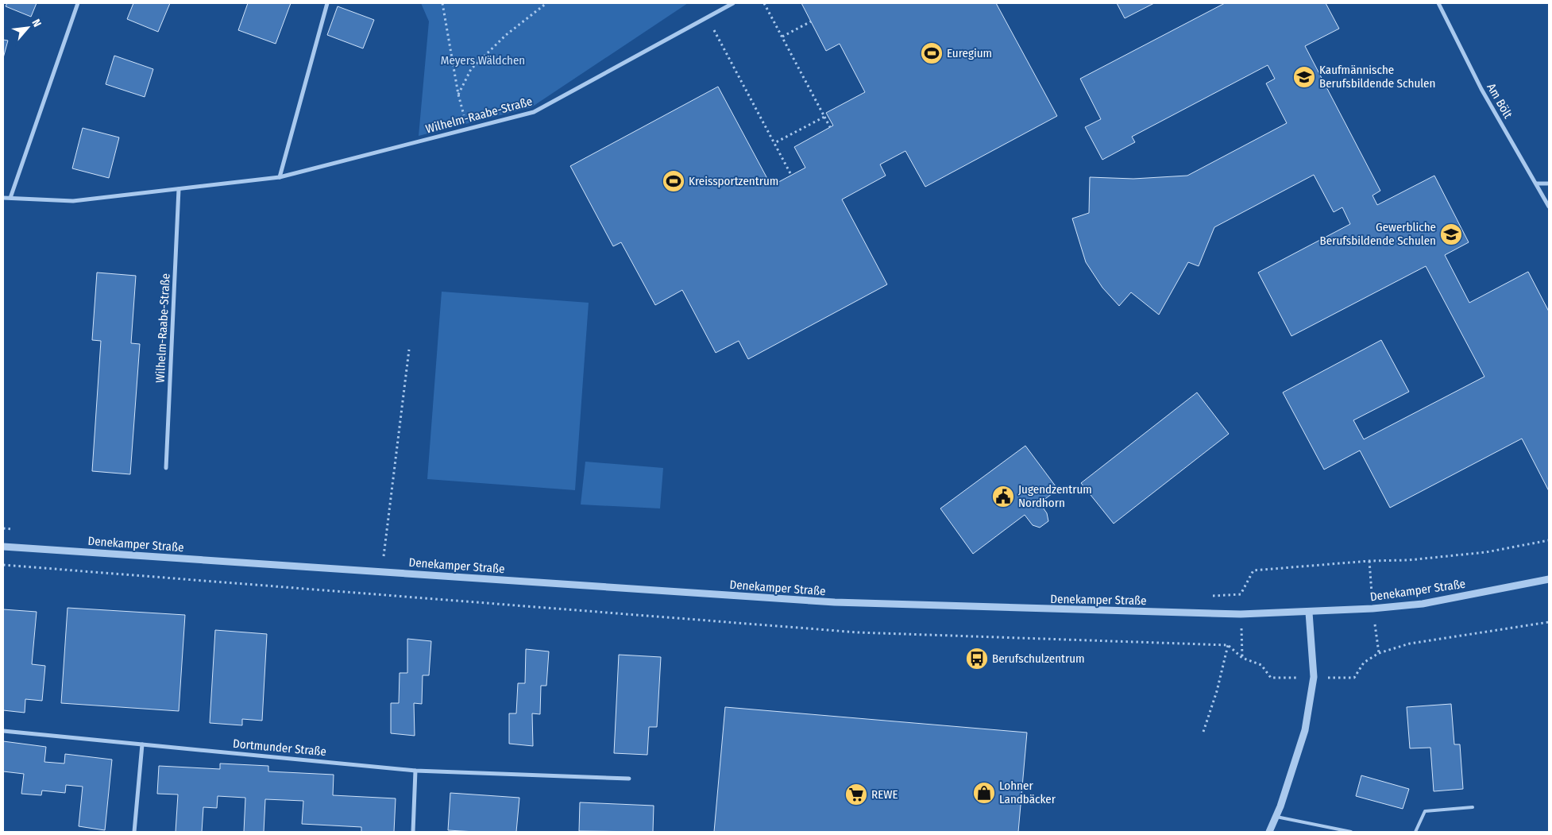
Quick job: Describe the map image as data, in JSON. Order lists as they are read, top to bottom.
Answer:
{
  "streets": {
    "street": [
      "Am Bölt",
      "Wilhelm-Raabe-Straße",
      "Denekamper Straße",
      "Dortmunder Straße"
    ]
  },
  "parks": ["Meyers Wäldchen"],
  "places": {
    "sports": ["Euregium", "Kreissportzentrum"],
    "school or university": ["Kaufmännische Berufsbildende Schulen", "Gewerbliche Berufsbildende Schulen"],
    "public building": ["Jugendzentrum Nordhorn"],
    "bus stop": ["Berufschulzentrum"],
    "shop": ["Lohner Landbäcker"],
    "supermarket": ["REWE"]
  },
  "north": "top right"
}
